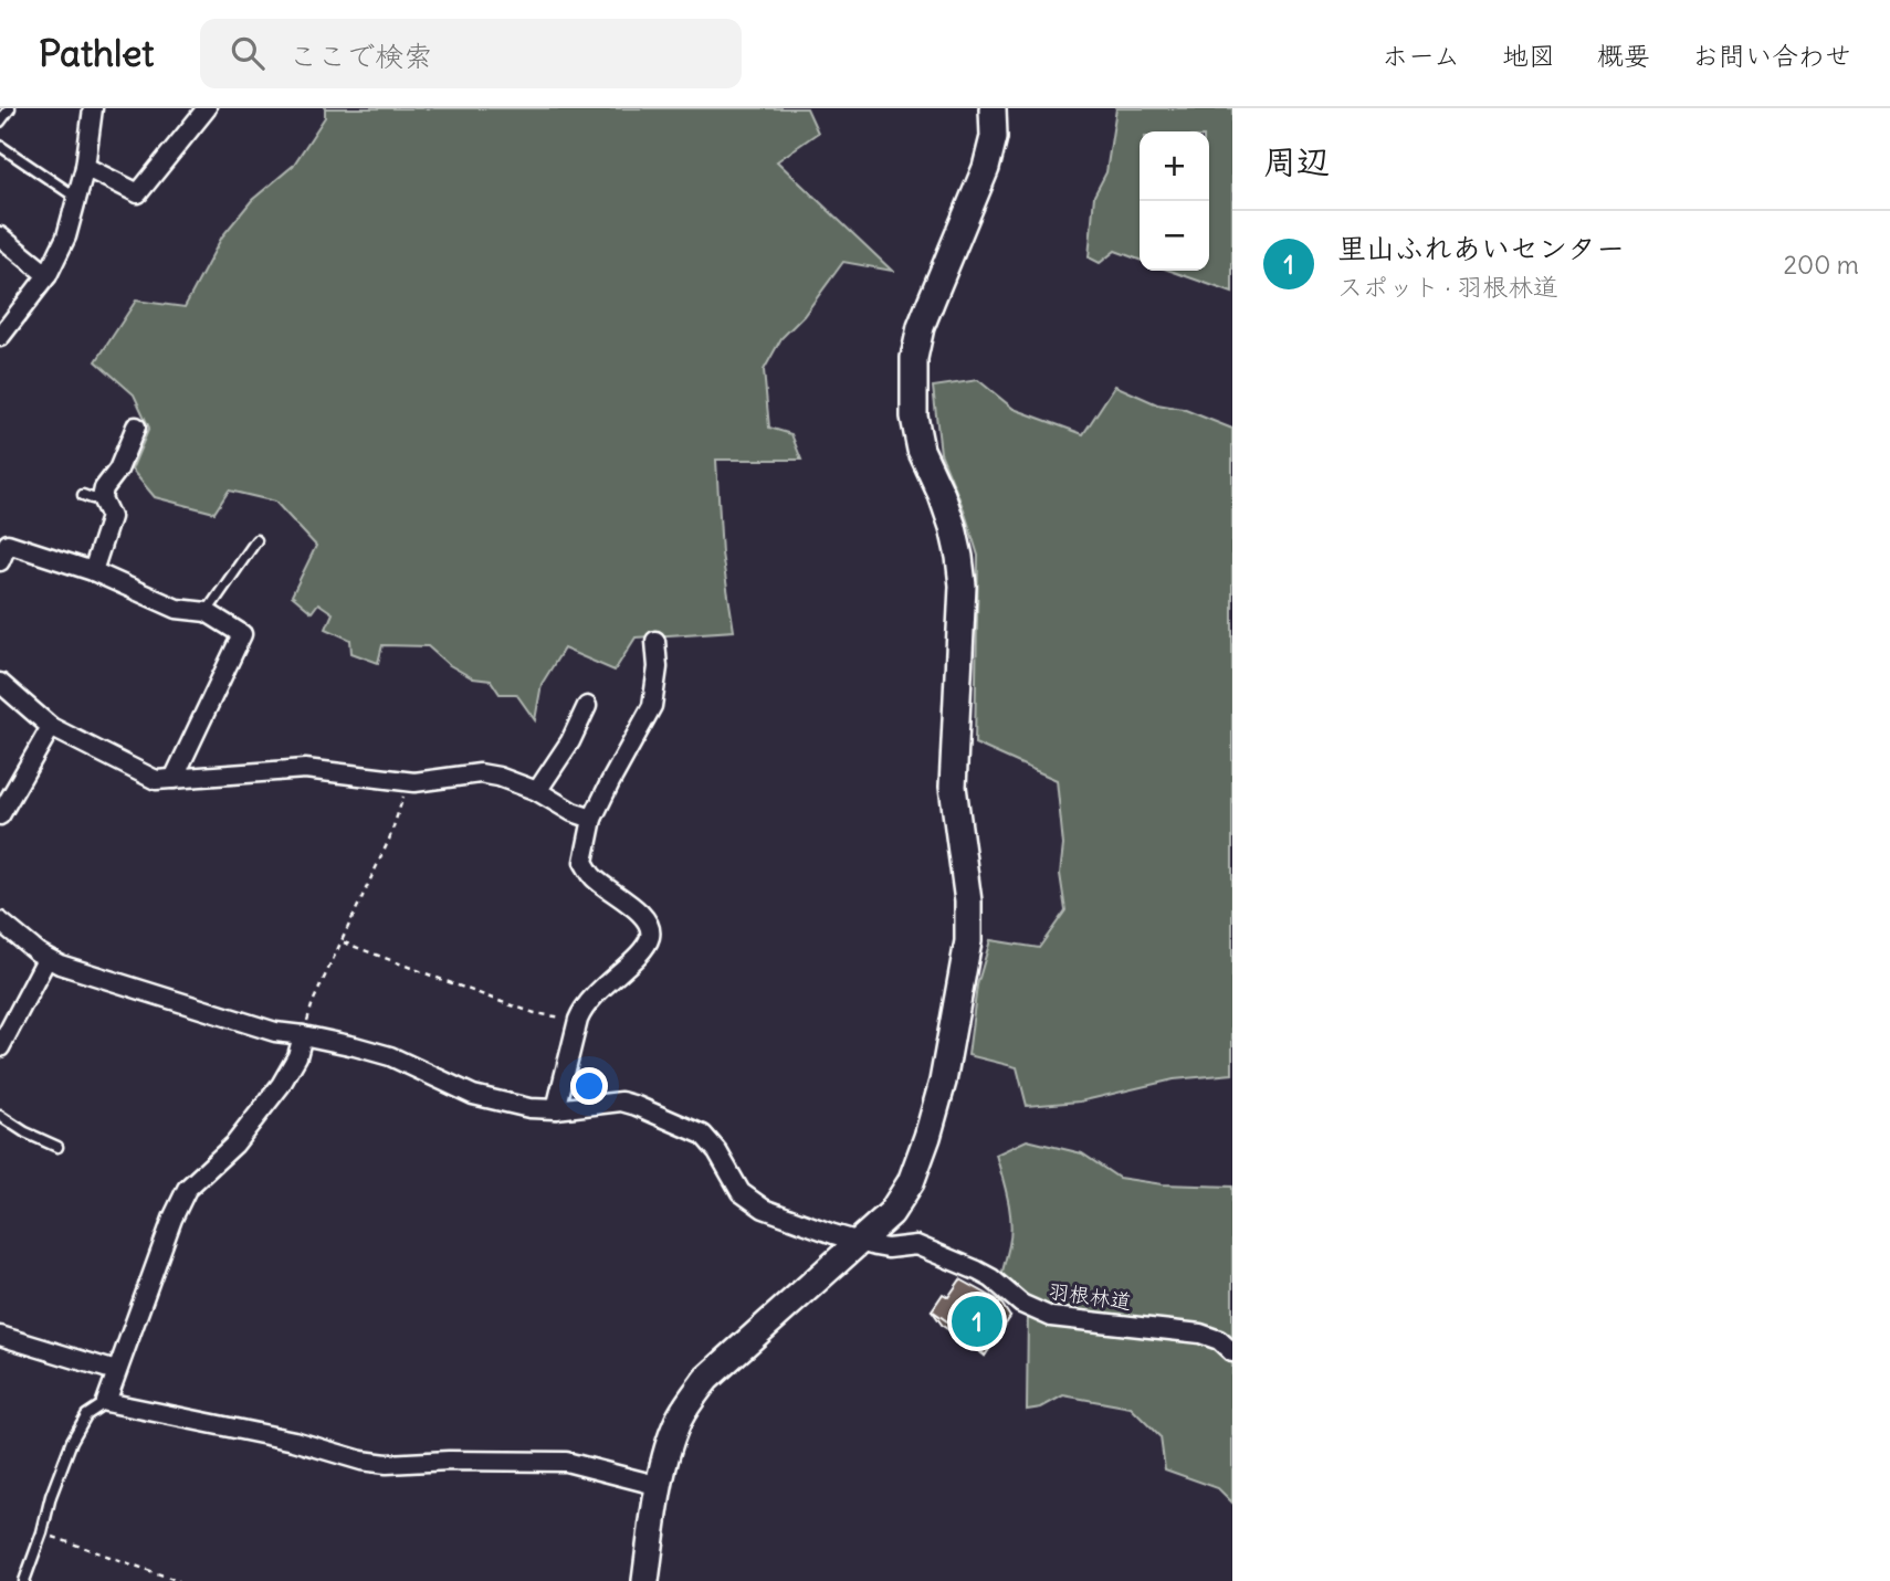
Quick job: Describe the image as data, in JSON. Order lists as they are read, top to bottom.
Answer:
{
  "streets": {
    "street": ["羽根林道"]
  },
  "page": {
    "header": "Pathlet",
    "search": "ここで検索",
    "nav": [
      "ホーム",
      "地図",
      "概要",
      "お問い合わせ"
    ],
    "heading": "周辺",
    "map_buttons": ["+", "−"],
    "list": [
      {
        "mark": "1",
        "name": "里山ふれあいセンター",
        "note": "スポット · 羽根林道",
        "value": "200 m"
      }
    ],
    "pins": "1"
  }
}
